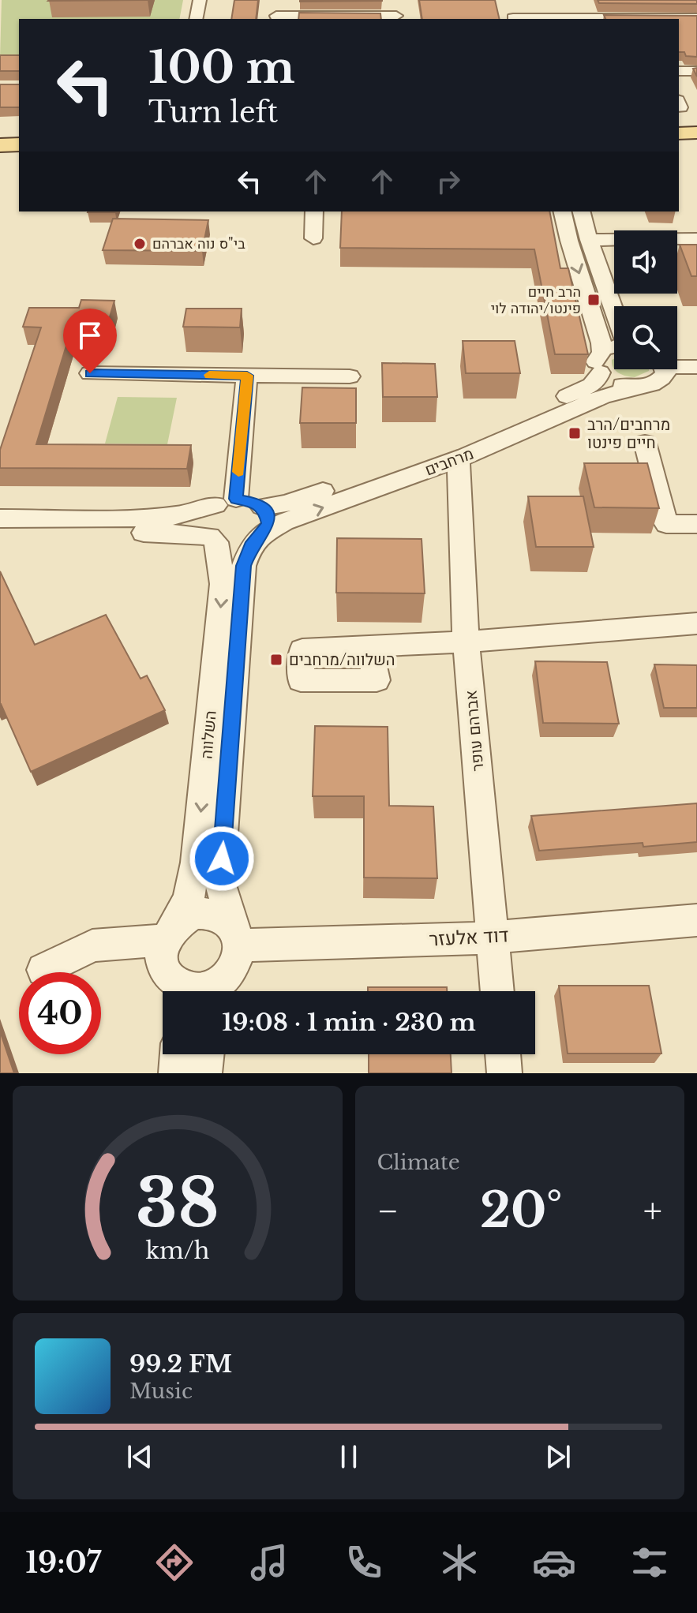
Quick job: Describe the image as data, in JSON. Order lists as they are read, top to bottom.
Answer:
{
  "streets": {
    "street": [
      "מרחבים",
      "אברהם עופר",
      "השלווה",
      "דוד אלעזר"
    ]
  },
  "crossings": [
    ["מרחבים", "אברהם עופר"],
    ["מרחבים", "השלווה"],
    ["אברהם עופר", "דוד אלעזר"],
    ["השלווה", "דוד אלעזר"]
  ],
  "places": {
    "other": ["בי\"ס נוה אברהם"],
    "transit": ["הרב חיים פינטו/יהודה לוי", "מרחבים/הרב חיים פינטו", "השלווה/מרחבים"]
  },
  "page": {
    "turn": ["100 m", "Turn left"],
    "limit": "40",
    "trip": "19:08 · 1 min · 230 m",
    "tile": "Climate",
    "heat": ["−", "20°", "+"],
    "song": ["99.2 FM", "Music"],
    "tabs": "19:07",
    "gauge": ["38", "km/h"]
  }
}
